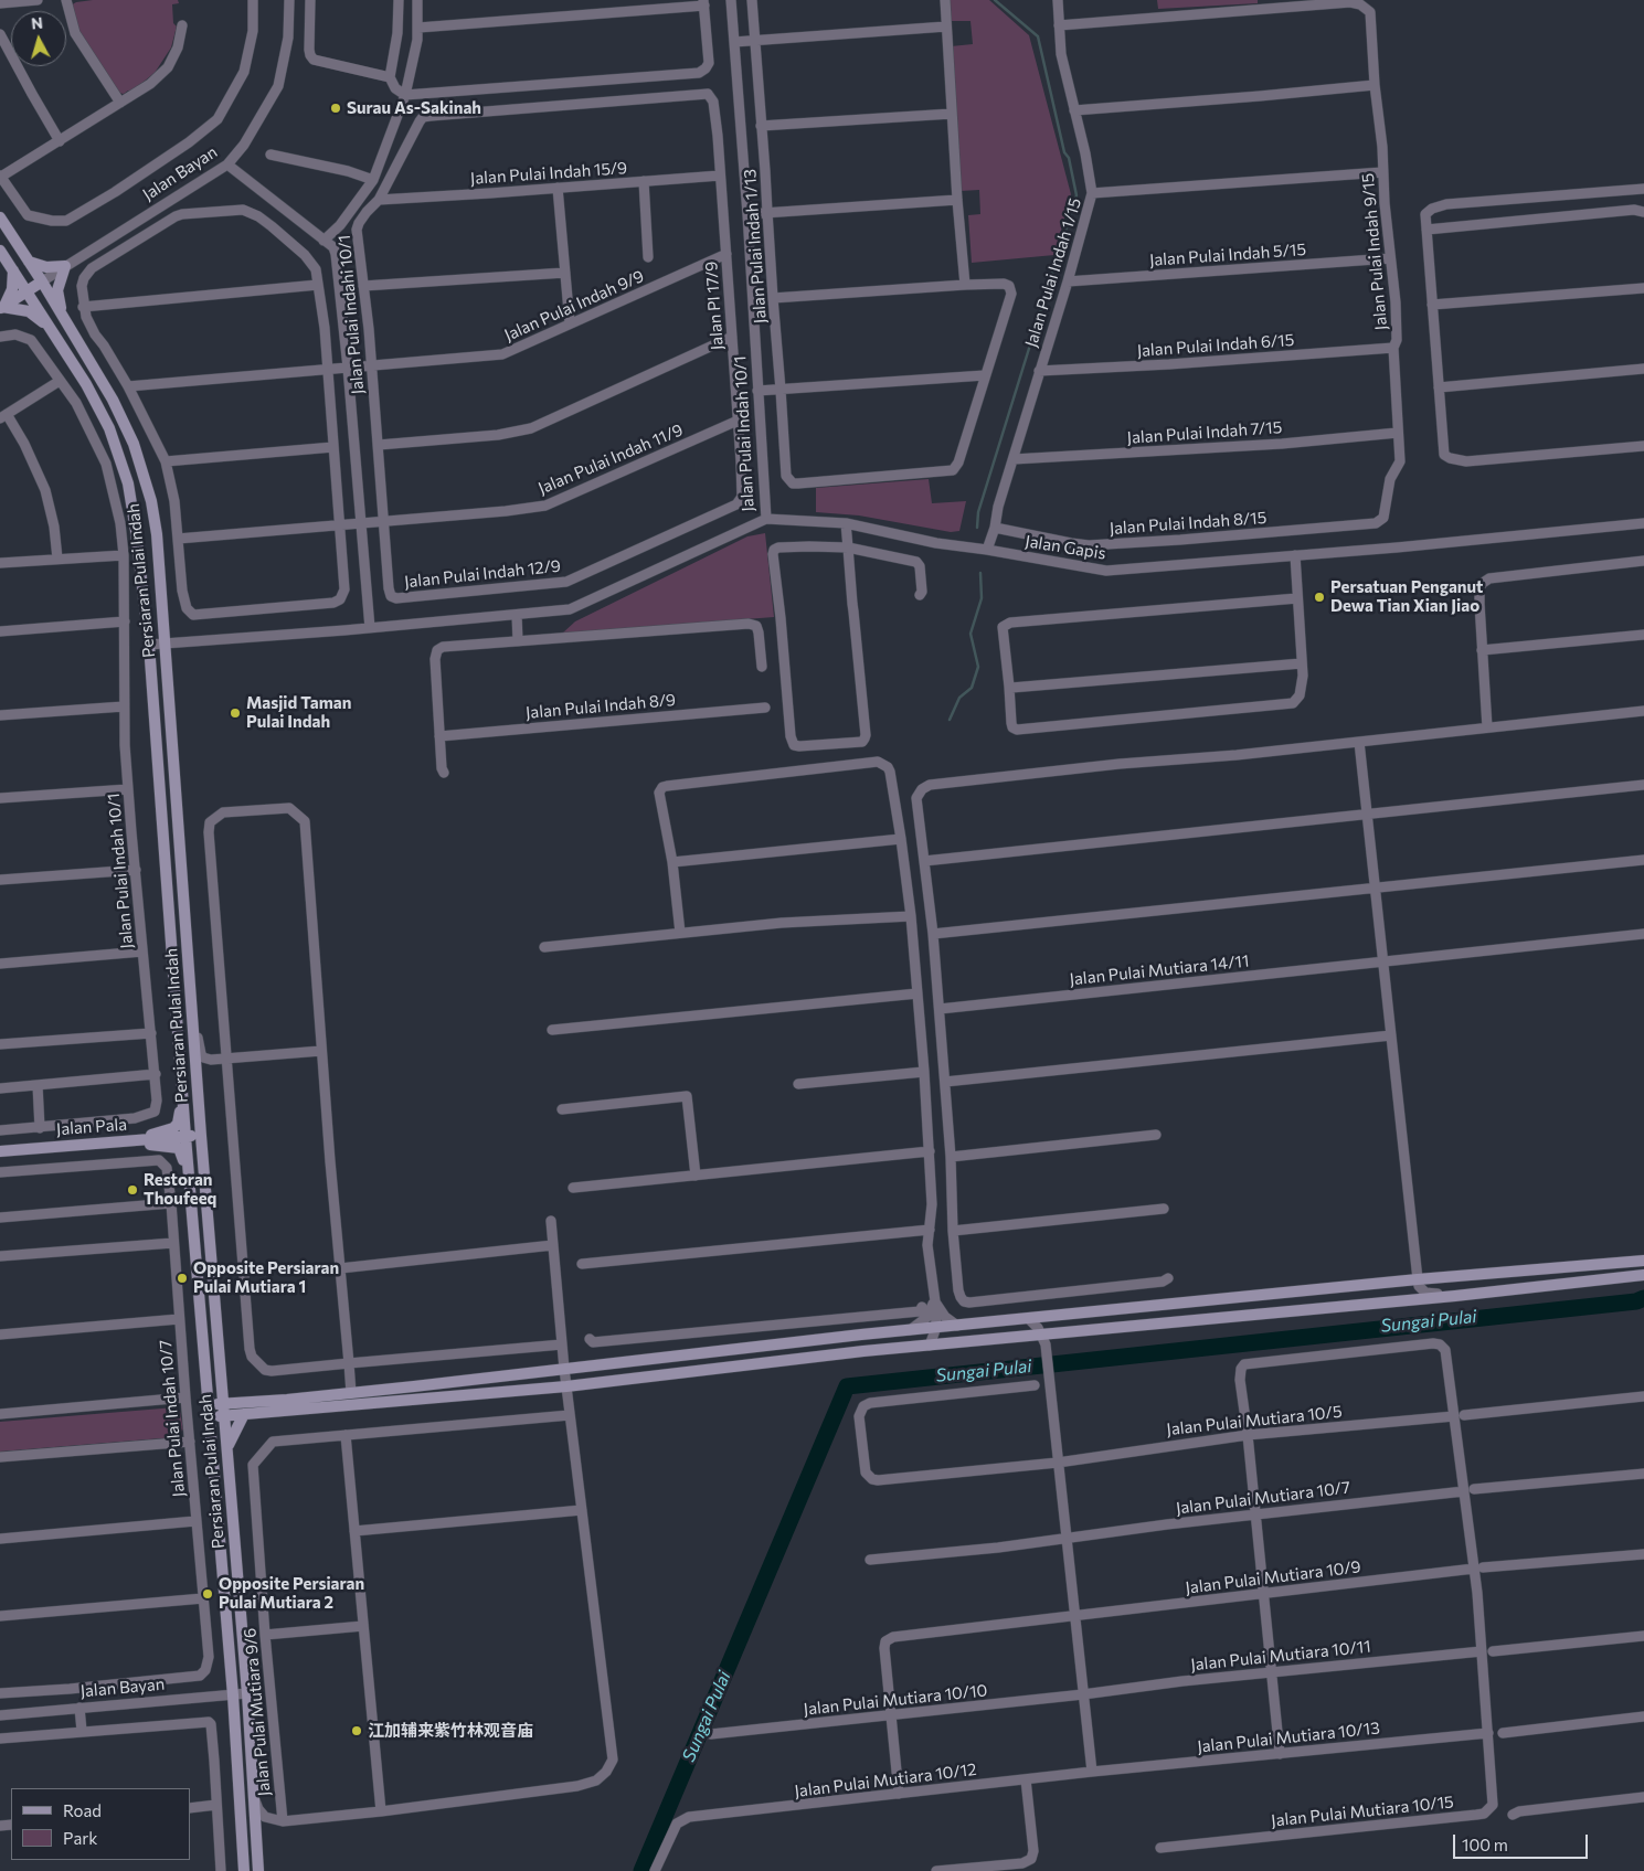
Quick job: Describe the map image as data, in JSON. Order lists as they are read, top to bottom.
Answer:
{
  "streets": {
    "main road": ["Jalan Bayan", "Persiaran Pulai Indah", "Jalan Pala"],
    "street": [
      "Jalan Pulai Indah 15/9",
      "Jalan Pulai Indah 1/13",
      "Jalan Pulai Indah 9/15",
      "Jalan Pulai Indah 5/15",
      "Jalan Pulai Indah 1/15",
      "Jalan Pulai Indah 9/9",
      "Jalan PI 17/9",
      "Jalan Pulai Indahi 10/1",
      "Jalan Pulai Indah 6/15",
      "Jalan Pulai Indah 7/15",
      "Jalan Pulai Indah 10/1",
      "Jalan Pulai Indah 11/9",
      "Jalan Pulai Indah 8/15",
      "Jalan Gapis",
      "Jalan Pulai Indah 12/9",
      "Jalan Pulai Indah 8/9",
      "Jalan Pulai Mutiara 14/11",
      "Jalan Pulai Indah 10/7",
      "Jalan Pulai Mutiara 10/5",
      "Jalan Pulai Mutiara 10/7",
      "Jalan Pulai Mutiara 10/9",
      "Jalan Pulai Mutiara 10/11",
      "Jalan Pulai Mutiara 10/10",
      "Jalan Pulai Mutiara 9/6",
      "Jalan Pulai Mutiara 10/13",
      "Jalan Pulai Mutiara 10/12",
      "Jalan Pulai Mutiara 10/15"
    ]
  },
  "crossings": [
    ["Jalan Bayan", "Persiaran Pulai Indah"],
    ["Jalan Pulai Indah 15/9", "Jalan PI 17/9"],
    ["Jalan Pulai Indah 15/9", "Jalan Pulai Indahi 10/1"],
    ["Jalan Pulai Indah 9/15", "Jalan Pulai Indah 5/15"],
    ["Jalan Pulai Indah 9/15", "Jalan Pulai Indah 1/15"],
    ["Jalan Pulai Indah 9/15", "Jalan Pulai Indah 6/15"],
    ["Jalan Pulai Indah 9/15", "Jalan Pulai Indah 7/15"],
    ["Jalan Pulai Indah 9/15", "Jalan Pulai Indah 8/15"],
    ["Jalan Pulai Indah 5/15", "Jalan Pulai Indah 1/15"],
    ["Jalan Pulai Indah 1/15", "Jalan Pulai Indah 6/15"],
    ["Jalan Pulai Indah 1/15", "Jalan Pulai Indah 7/15"],
    ["Jalan Pulai Indah 1/15", "Jalan Pulai Indah 8/15"],
    ["Jalan Pulai Indah 1/15", "Jalan Gapis"],
    ["Jalan Pulai Indah 9/9", "Jalan PI 17/9"],
    ["Jalan Pulai Indah 9/9", "Jalan Pulai Indahi 10/1"],
    ["Jalan PI 17/9", "Jalan Pulai Indahi 10/1"],
    ["Jalan PI 17/9", "Jalan Pulai Indah 10/1"],
    ["Jalan PI 17/9", "Jalan Pulai Indah 11/9"],
    ["Jalan PI 17/9", "Jalan Pulai Indah 12/9"],
    ["Jalan Pulai Indahi 10/1", "Jalan Pulai Indah 10/1"],
    ["Jalan Pulai Indahi 10/1", "Jalan Pulai Indah 11/9"],
    ["Jalan Pulai Indahi 10/1", "Jalan Pulai Indah 12/9"],
    ["Jalan Pulai Indah 10/1", "Jalan Gapis"],
    ["Jalan Pulai Indah 10/1", "Persiaran Pulai Indah"],
    ["Jalan Pulai Indah 11/9", "Jalan Pulai Indah 12/9"],
    ["Persiaran Pulai Indah", "Jalan Pala"],
    ["Jalan Pulai Mutiara 10/5", "Jalan Pulai Mutiara 10/15"],
    ["Jalan Pulai Mutiara 10/7", "Jalan Pulai Mutiara 10/15"],
    ["Jalan Pulai Mutiara 10/9", "Jalan Pulai Mutiara 10/10"],
    ["Jalan Pulai Mutiara 10/9", "Jalan Pulai Mutiara 10/15"],
    ["Jalan Pulai Mutiara 10/11", "Jalan Pulai Mutiara 10/10"],
    ["Jalan Pulai Mutiara 10/11", "Jalan Pulai Mutiara 10/15"],
    ["Jalan Pulai Mutiara 10/13", "Jalan Pulai Mutiara 10/12"],
    ["Jalan Pulai Mutiara 10/13", "Jalan Pulai Mutiara 10/15"]
  ],
  "water": ["Sungai Pulai"],
  "places": [
    "Surau As-Sakinah",
    "Persatuan Penganut Dewa Tian Xian Jiao",
    "Masjid Taman Pulai Indah",
    "Restoran Thoufeeq",
    "Opposite Persiaran Pulai Mutiara 1",
    "Opposite Persiaran Pulai Mutiara 2",
    "江加辅来紫竹林观音庙"
  ],
  "legend": ["Road", "Park"],
  "scale_bar": "100 m",
  "north": "top"
}
